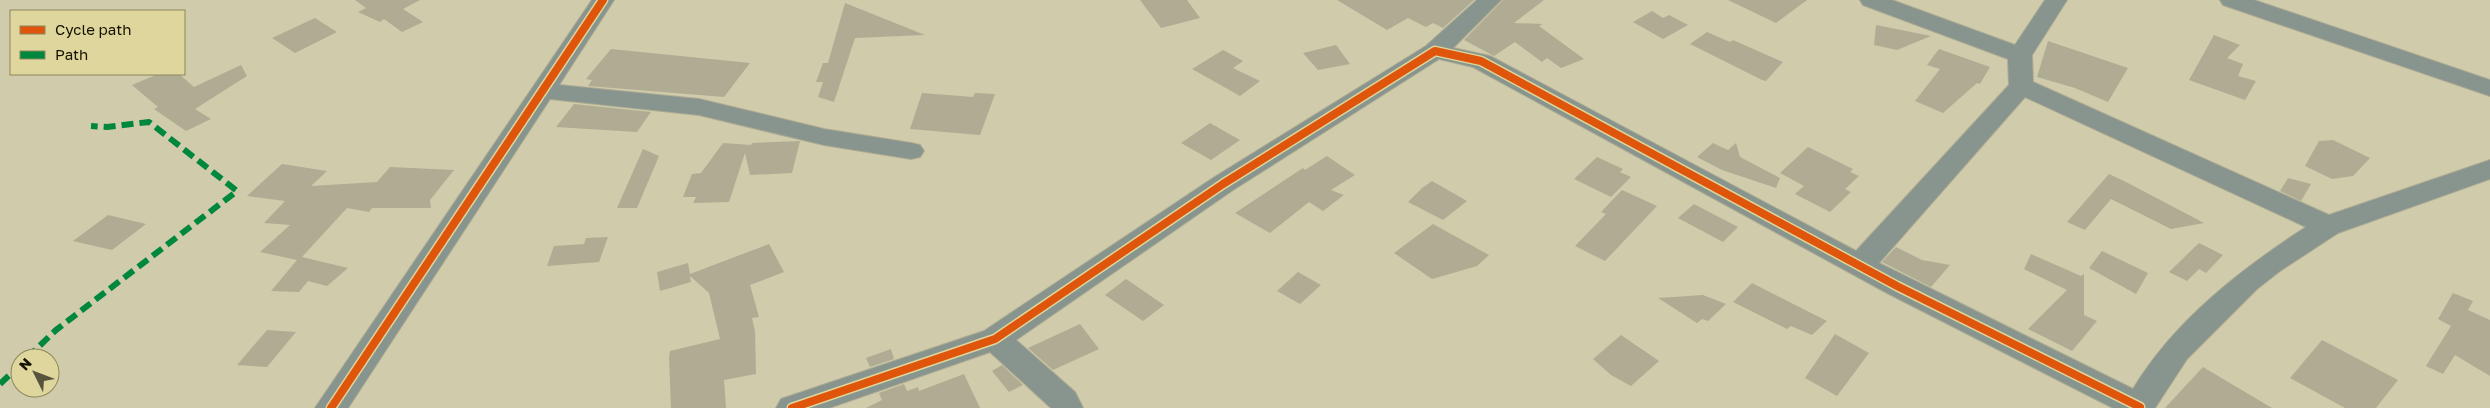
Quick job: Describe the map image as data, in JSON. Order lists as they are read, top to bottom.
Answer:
{
  "legend": ["Cycle path", "Path"],
  "north": "top left"
}
